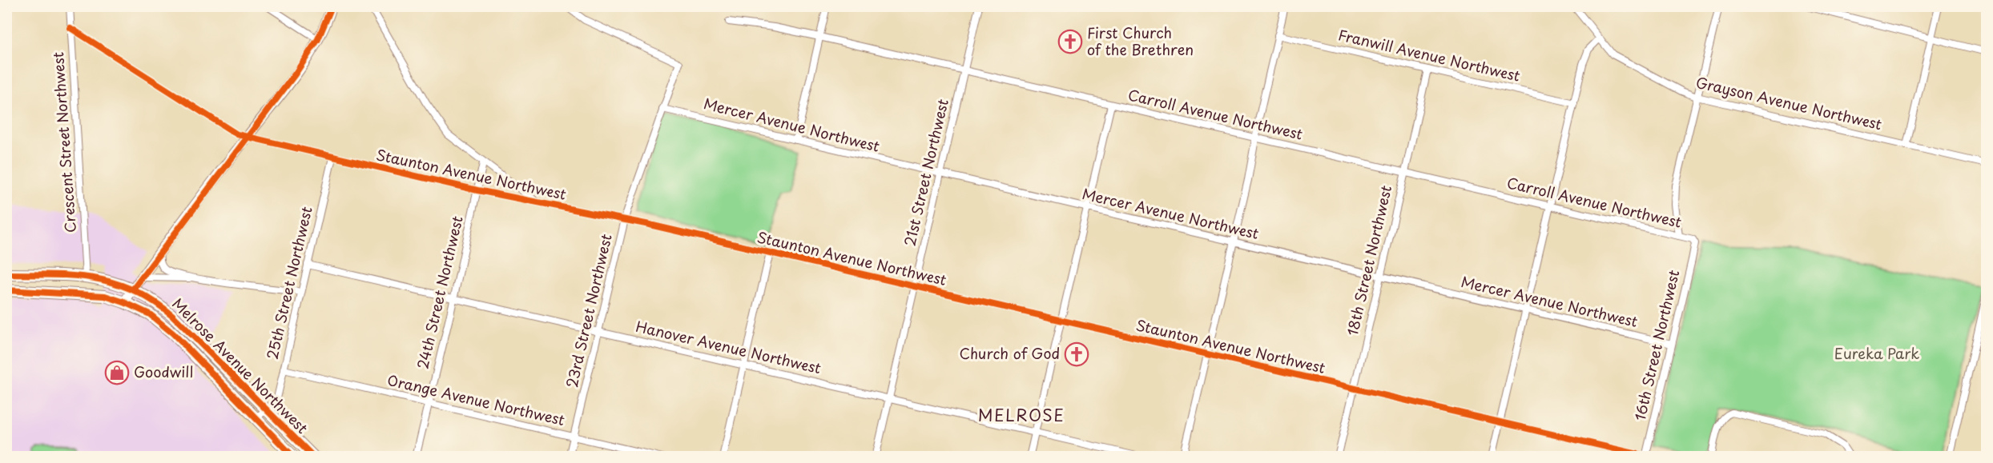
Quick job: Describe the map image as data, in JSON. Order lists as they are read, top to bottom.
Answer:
{
  "streets": {
    "main road": ["Melrose Avenue Northwest"],
    "street": [
      "Franwill Avenue Northwest",
      "Grayson Avenue Northwest",
      "Carroll Avenue Northwest",
      "Mercer Avenue Northwest",
      "Crescent Street Northwest",
      "21st Street Northwest",
      "Staunton Avenue Northwest",
      "18th Street Northwest",
      "25th Street Northwest",
      "24th Street Northwest",
      "23rd Street Northwest",
      "16th Street Northwest",
      "Hanover Avenue Northwest",
      "Orange Avenue Northwest"
    ]
  },
  "crossings": [
    ["Franwill Avenue Northwest", "18th Street Northwest"],
    ["Carroll Avenue Northwest", "21st Street Northwest"],
    ["Carroll Avenue Northwest", "18th Street Northwest"],
    ["Carroll Avenue Northwest", "16th Street Northwest"],
    ["Mercer Avenue Northwest", "21st Street Northwest"],
    ["Mercer Avenue Northwest", "18th Street Northwest"],
    ["Mercer Avenue Northwest", "23rd Street Northwest"],
    ["Mercer Avenue Northwest", "16th Street Northwest"],
    ["Crescent Street Northwest", "Staunton Avenue Northwest"],
    ["Crescent Street Northwest", "Melrose Avenue Northwest"],
    ["21st Street Northwest", "Staunton Avenue Northwest"],
    ["21st Street Northwest", "Hanover Avenue Northwest"],
    ["Staunton Avenue Northwest", "18th Street Northwest"],
    ["Staunton Avenue Northwest", "25th Street Northwest"],
    ["Staunton Avenue Northwest", "24th Street Northwest"],
    ["Staunton Avenue Northwest", "23rd Street Northwest"],
    ["Staunton Avenue Northwest", "16th Street Northwest"],
    ["25th Street Northwest", "Hanover Avenue Northwest"],
    ["25th Street Northwest", "Melrose Avenue Northwest"],
    ["25th Street Northwest", "Orange Avenue Northwest"],
    ["24th Street Northwest", "Hanover Avenue Northwest"],
    ["24th Street Northwest", "Orange Avenue Northwest"],
    ["23rd Street Northwest", "Hanover Avenue Northwest"],
    ["23rd Street Northwest", "Orange Avenue Northwest"]
  ],
  "districts": ["MELROSE"],
  "parks": ["Eureka Park"],
  "places": {
    "church": ["First Church of the Brethren", "Church of God"],
    "shop": ["Goodwill"]
  }
}
